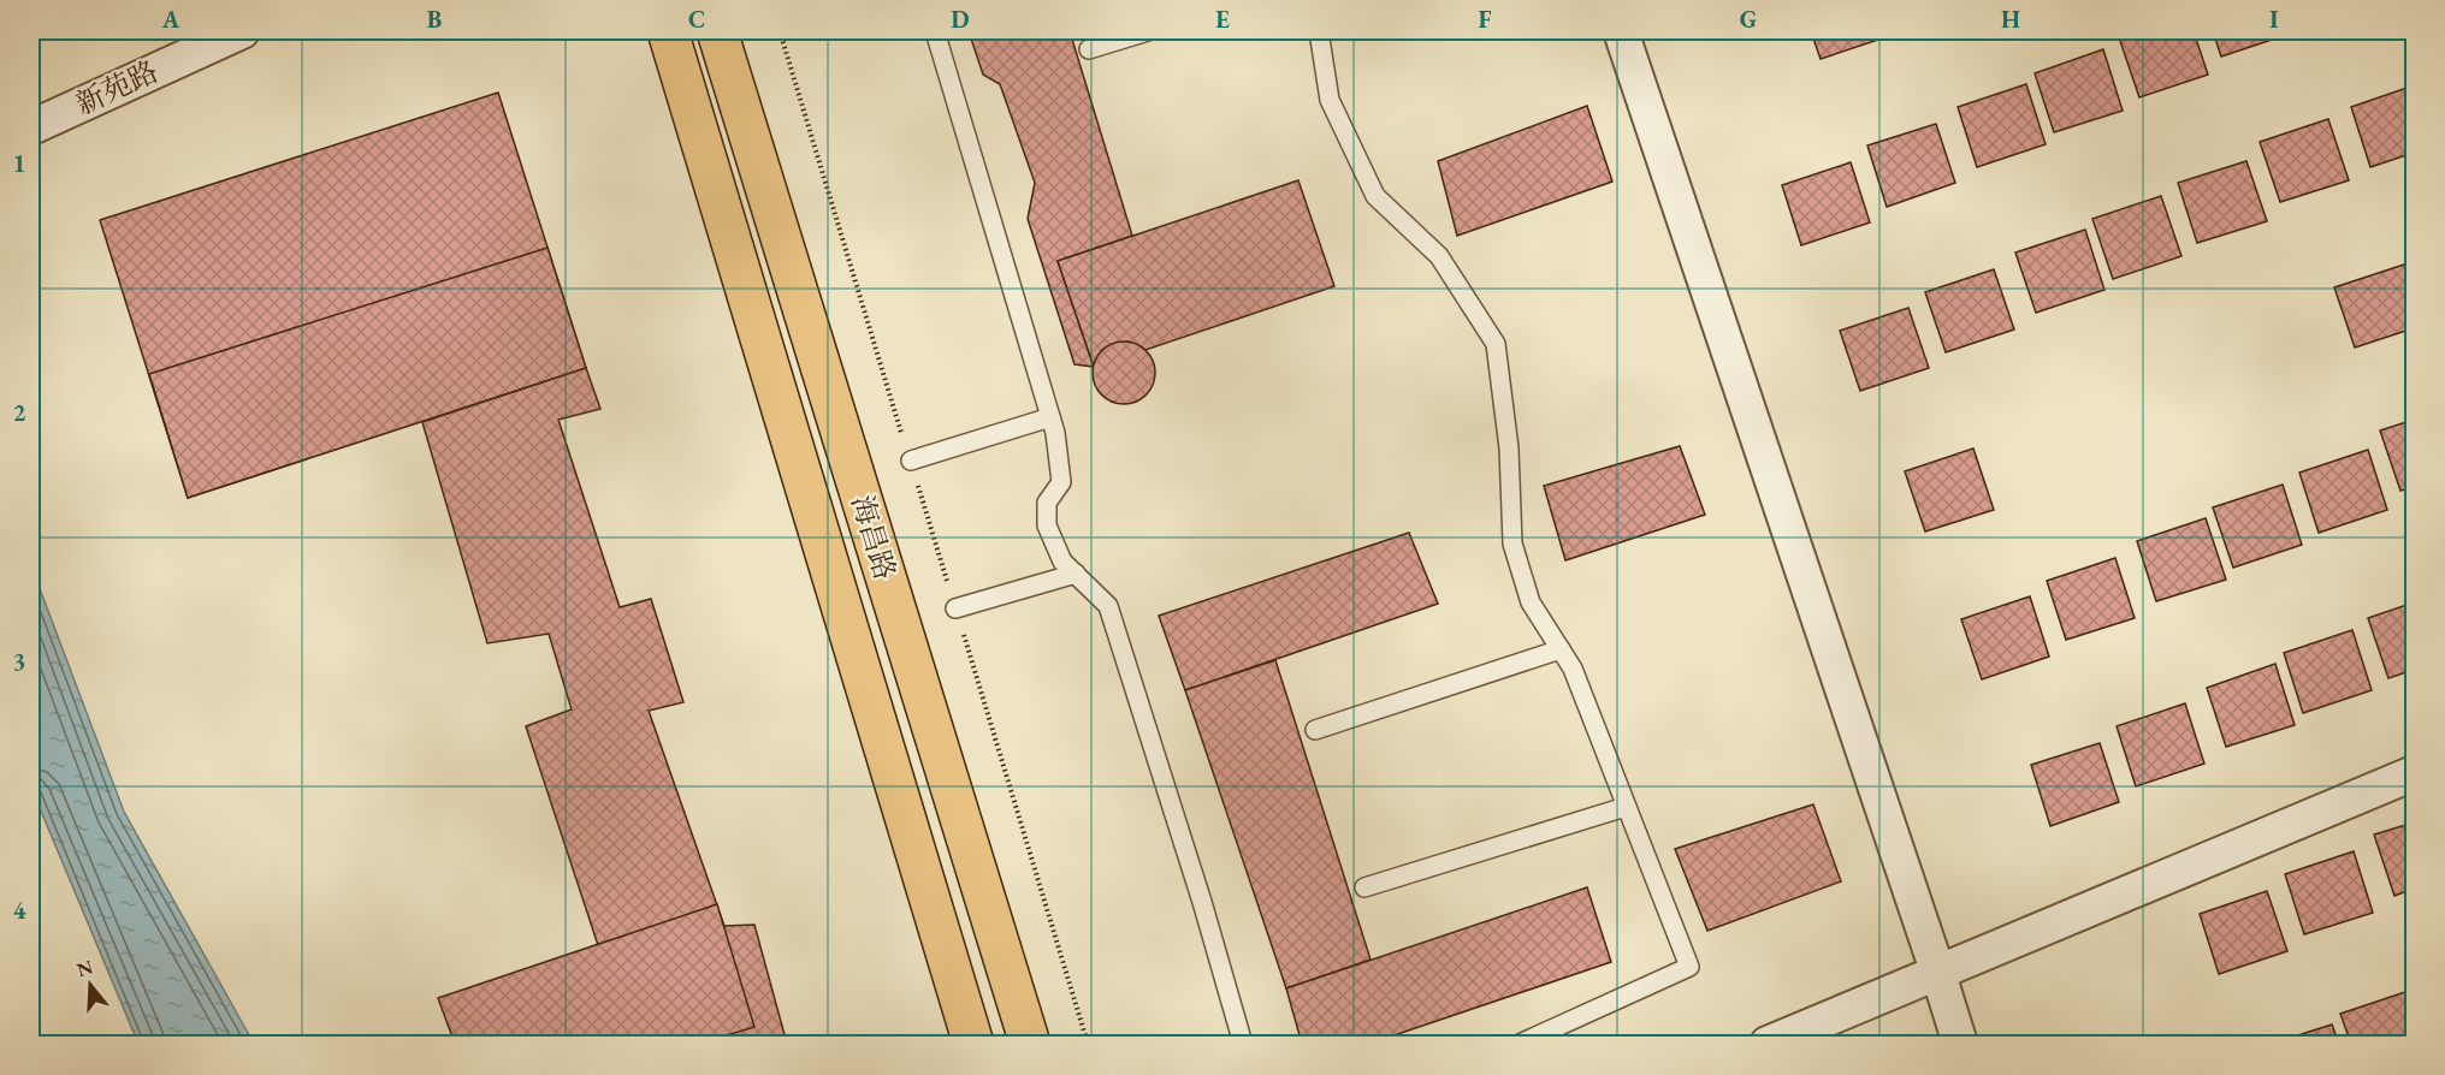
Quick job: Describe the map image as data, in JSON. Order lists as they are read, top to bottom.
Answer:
{
  "streets": {
    "main road": ["海昌路"],
    "street": ["新苑路"]
  },
  "north": "top",
  "grid": {
    "columns": [
      "A",
      "B",
      "C",
      "D",
      "E",
      "F",
      "G",
      "H",
      "I"
    ],
    "rows": [
      "1",
      "2",
      "3",
      "4"
    ]
  }
}
